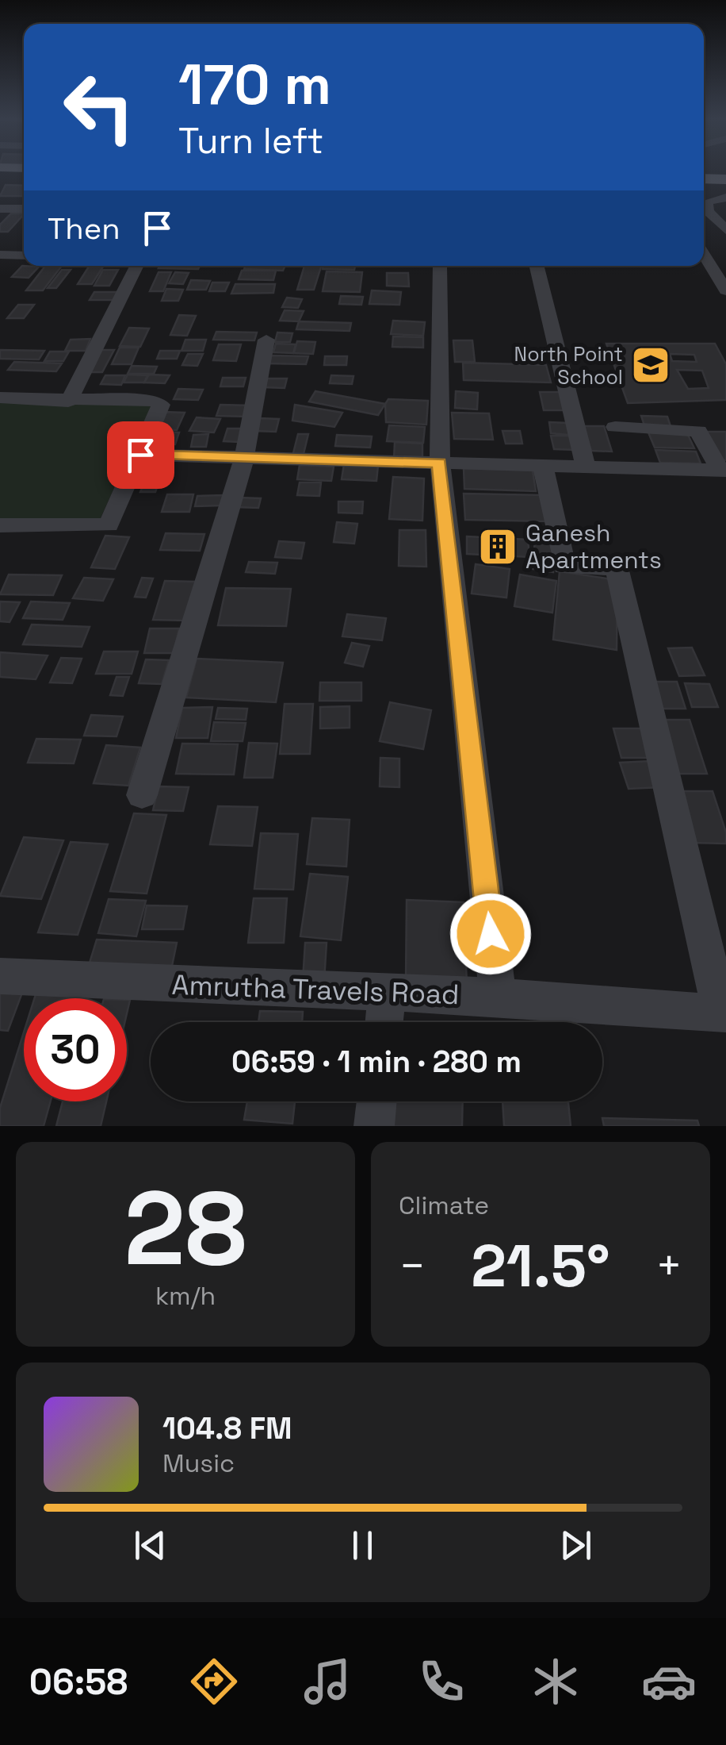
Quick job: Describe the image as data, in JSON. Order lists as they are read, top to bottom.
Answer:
{
  "streets": {
    "street": ["Amrutha Travels Road"]
  },
  "places": {
    "school or university": ["North Point School"],
    "building": ["Ganesh Apartments"]
  },
  "page": {
    "turn": ["170 m", "Turn left"],
    "then": "Then",
    "limit": "30",
    "trip": "06:59 · 1 min · 280 m",
    "tile": [
      ["28", "km/h"],
      "Climate"
    ],
    "heat": ["−", "21.5°", "+"],
    "song": ["104.8 FM", "Music"],
    "tabs": "06:58"
  }
}
